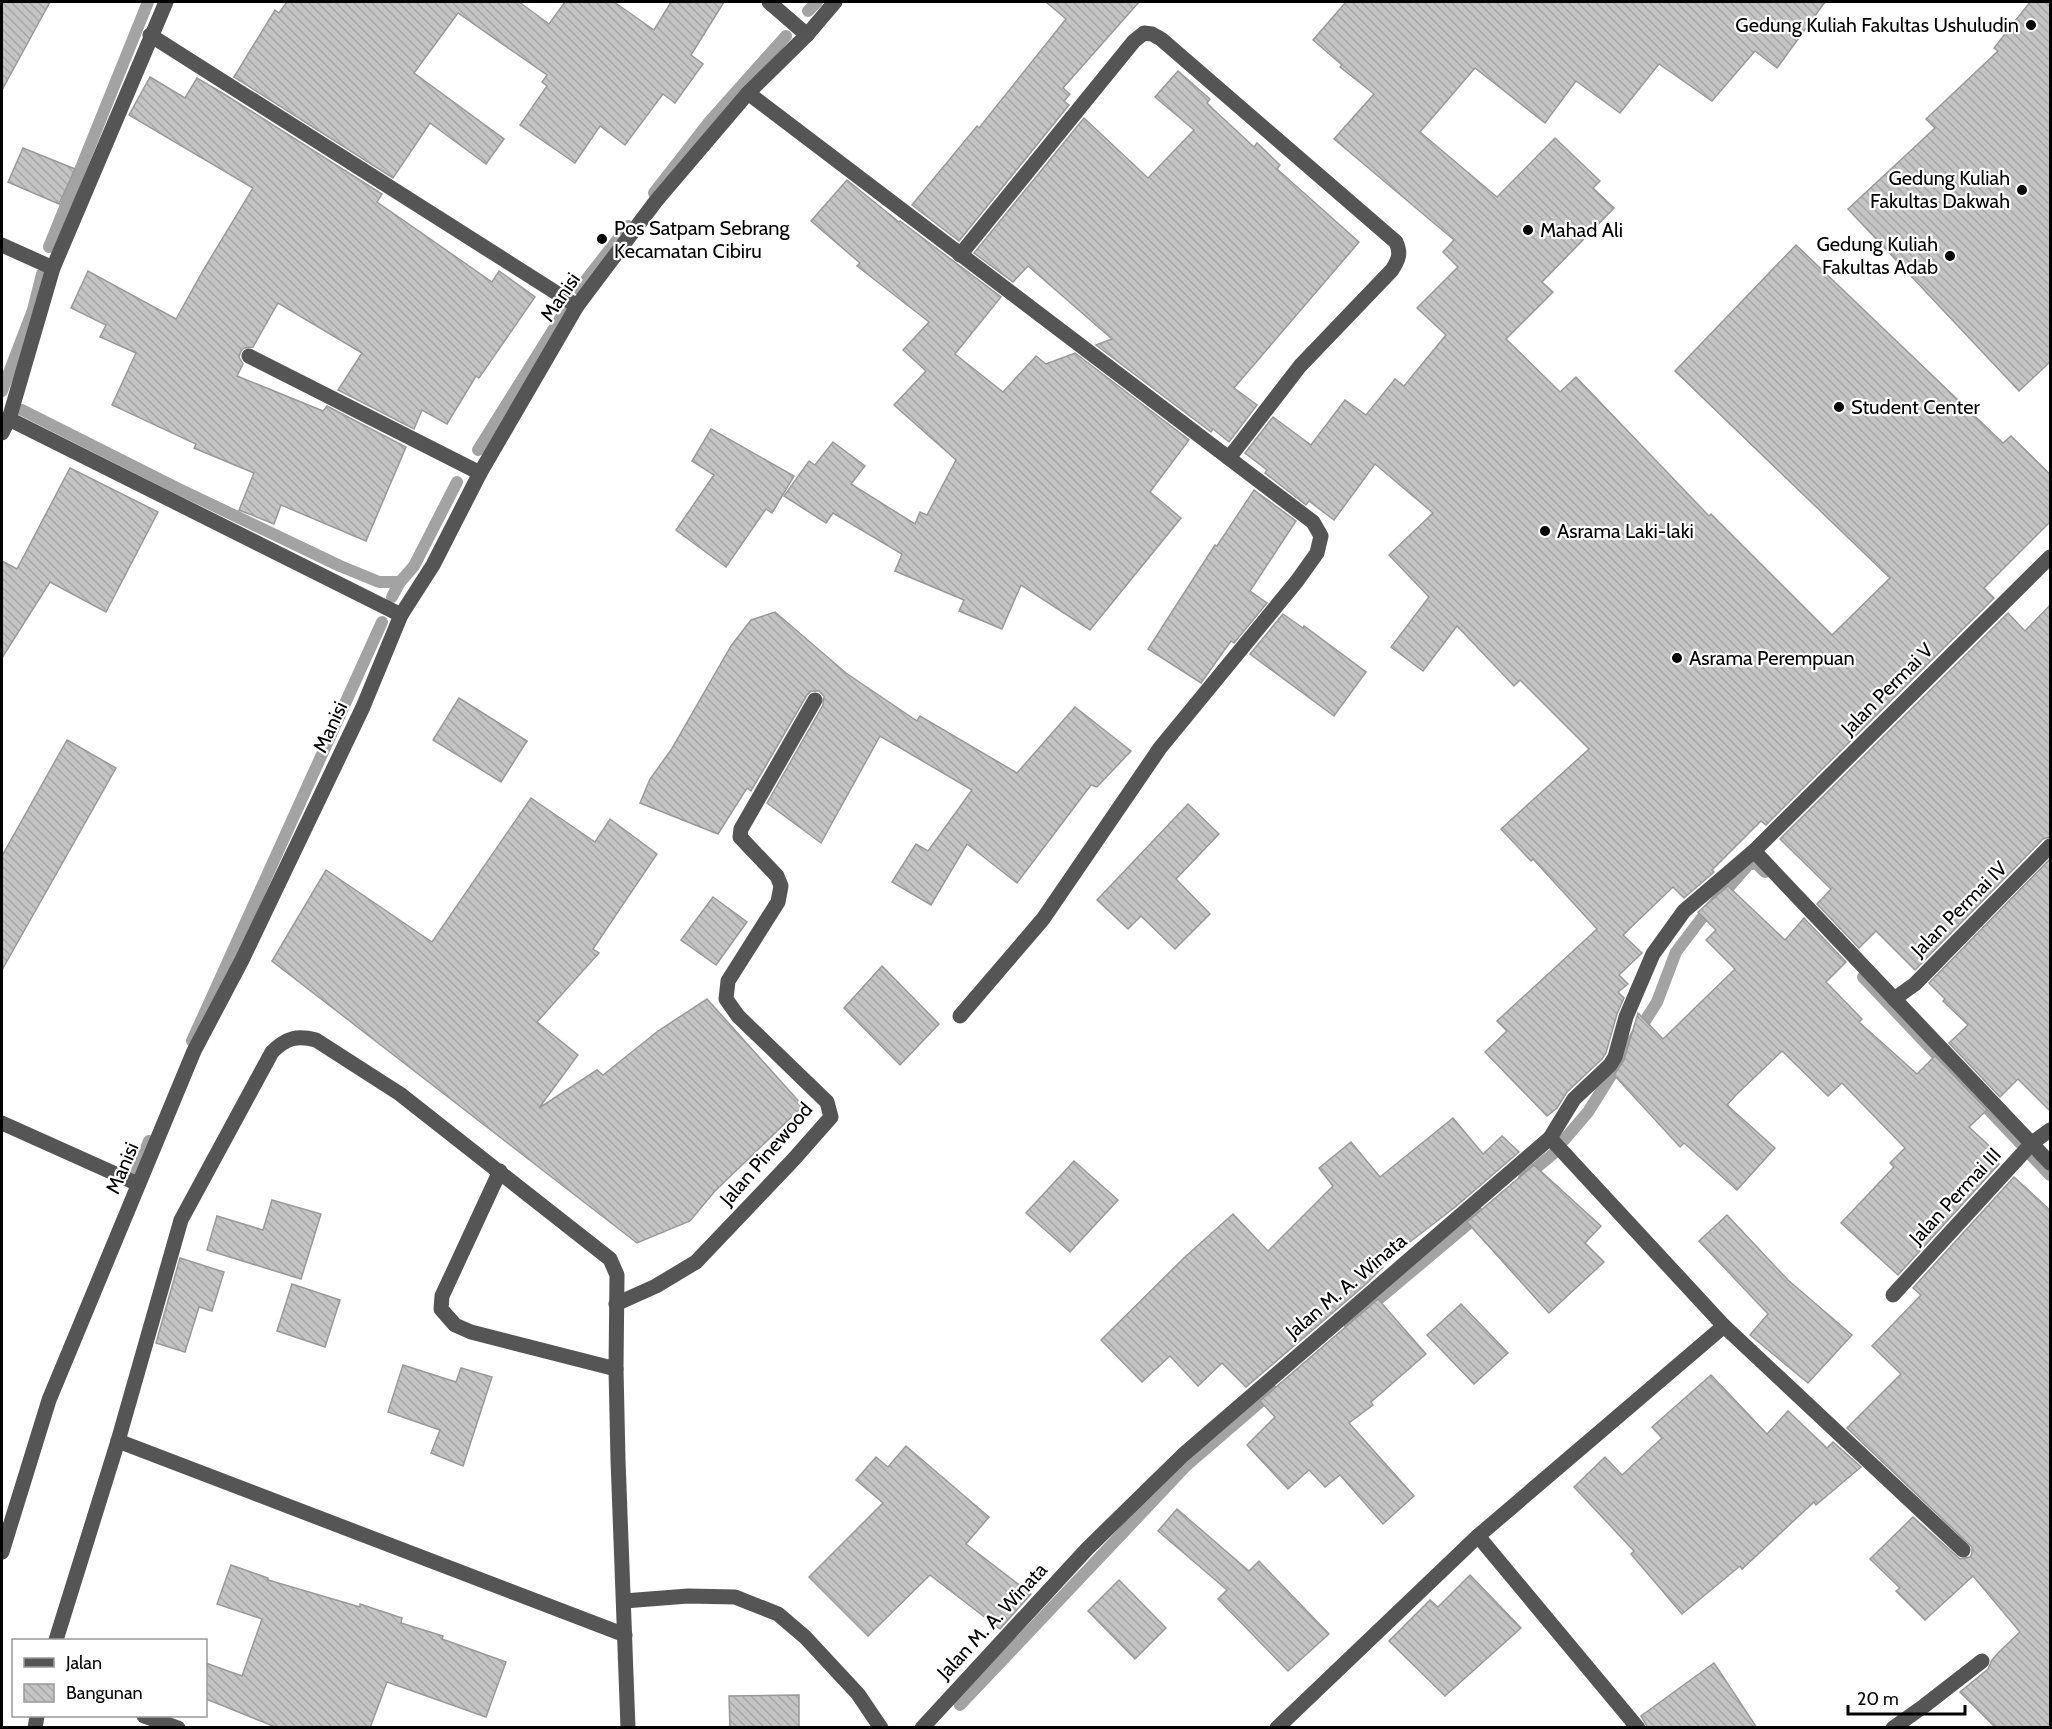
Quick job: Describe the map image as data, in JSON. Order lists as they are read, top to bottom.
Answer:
{
  "streets": {
    "street": [
      "Manisi",
      "Jalan Permai V",
      "Jalan Permai IV",
      "Jalan Pinewood",
      "Jalan Permai III",
      "Jalan M. A. Winata"
    ]
  },
  "crossings": [
    ["Jalan Permai V", "Jalan M. A. Winata"]
  ],
  "places": [
    "Gedung Kuliah Fakultas Ushuludin",
    "Gedung Kuliah Fakultas Dakwah",
    "Mahad Ali",
    "Pos Satpam Sebrang Kecamatan Cibiru",
    "Gedung Kuliah Fakultas Adab",
    "Student Center",
    "Asrama Laki-laki",
    "Asrama Perempuan"
  ],
  "legend": ["Jalan", "Bangunan"],
  "scale_bar": "20 m"
}
